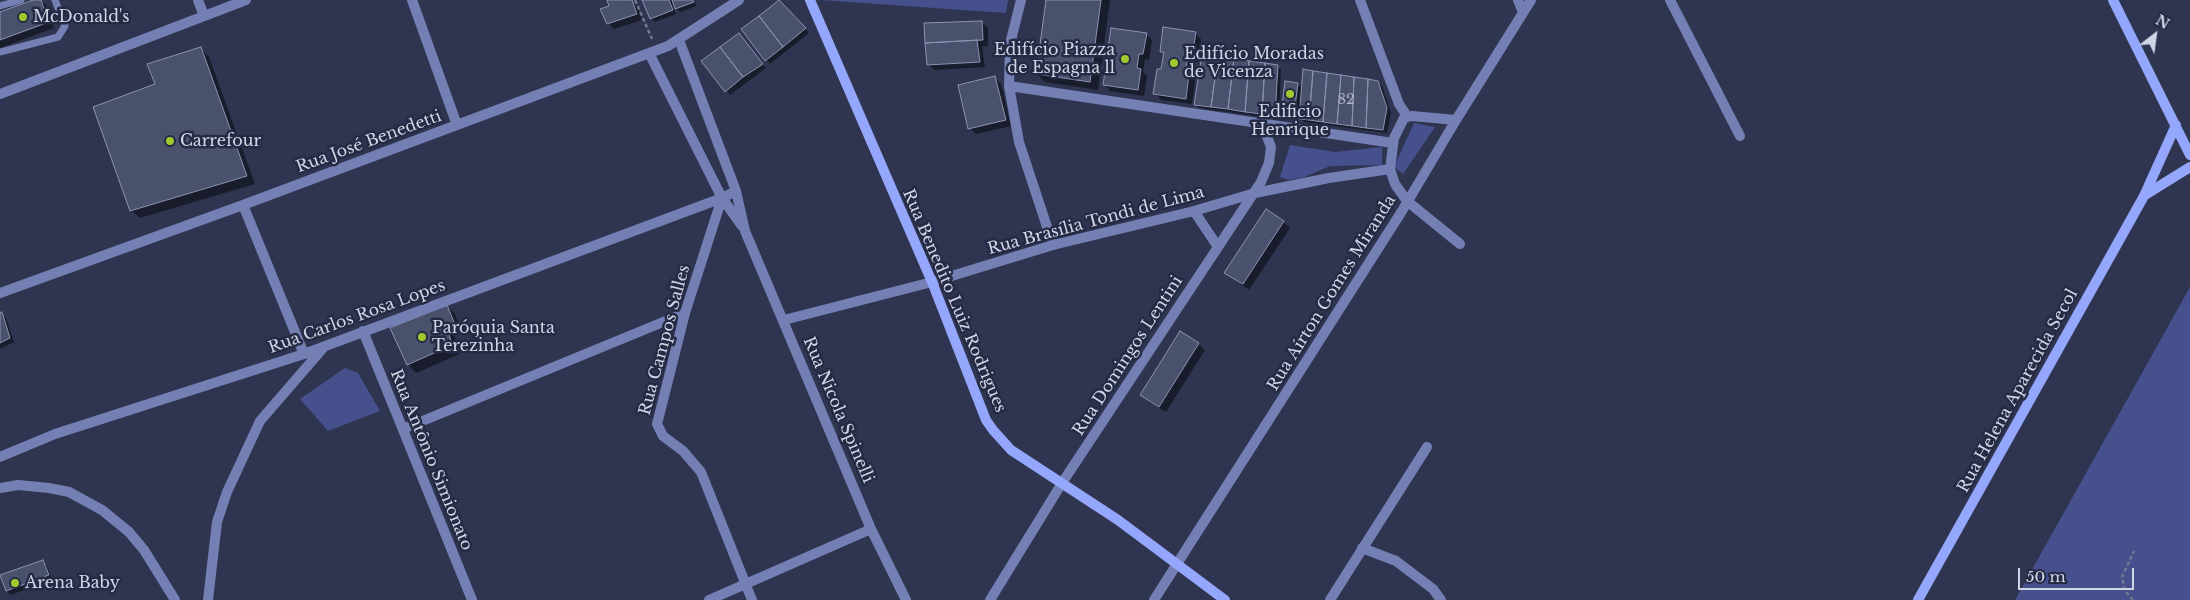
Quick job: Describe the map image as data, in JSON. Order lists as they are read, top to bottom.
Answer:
{
  "streets": {
    "street": [
      "Rua José Benedetti",
      "Rua Brasília Tondi de Lima",
      "Rua Aírton Gomes Miranda",
      "Rua Benedito Luiz Rodrigues",
      "Rua Carlos Rosa Lopes",
      "Rua Campos Salles",
      "Rua Domingos Lentini",
      "Rua Helena Aparecida Secol",
      "Rua Nicola Spinelli",
      "Rua Antônio Simionato"
    ]
  },
  "crossings": [
    ["Rua José Benedetti", "Rua Nicola Spinelli"],
    ["Rua Brasília Tondi de Lima", "Rua Benedito Luiz Rodrigues"],
    ["Rua Brasília Tondi de Lima", "Rua Domingos Lentini"],
    ["Rua Brasília Tondi de Lima", "Rua Nicola Spinelli"],
    ["Rua Aírton Gomes Miranda", "Rua Benedito Luiz Rodrigues"],
    ["Rua Benedito Luiz Rodrigues", "Rua Domingos Lentini"],
    ["Rua Carlos Rosa Lopes", "Rua Campos Salles"],
    ["Rua Carlos Rosa Lopes", "Rua Nicola Spinelli"],
    ["Rua Carlos Rosa Lopes", "Rua Antônio Simionato"],
    ["Rua Campos Salles", "Rua Nicola Spinelli"]
  ],
  "places": [
    "McDonald's",
    "Edifício Piazza de Espagna ll",
    "Edifício Moradas de Vicenza",
    "Edificio Henrique",
    "Carrefour",
    "Paróquia Santa Terezinha",
    "Arena Baby"
  ],
  "house_numbers": ["82"],
  "scale_bar": "50 m",
  "north": "top right"
}
